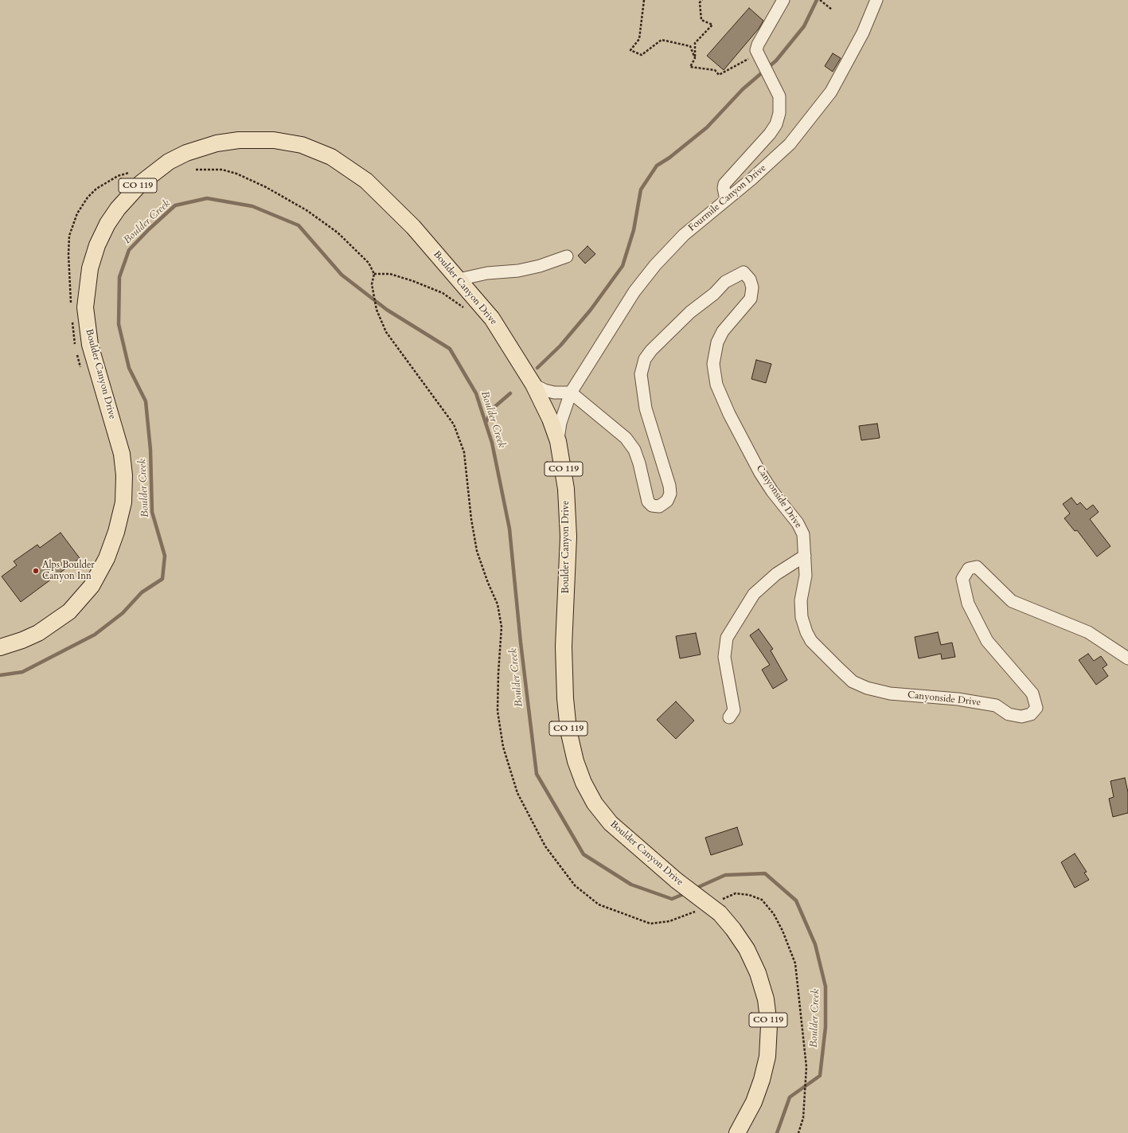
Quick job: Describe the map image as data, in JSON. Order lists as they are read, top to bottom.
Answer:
{
  "streets": {
    "main road": ["CO 119", "Boulder Canyon Drive"],
    "street": ["Fourmile Canyon Drive", "Canyonside Drive"]
  },
  "crossings": [
    ["Fourmile Canyon Drive", "Boulder Canyon Drive"],
    ["Fourmile Canyon Drive", "Canyonside Drive"]
  ],
  "water": ["Boulder Creek"],
  "places": ["Alps Boulder Canyon Inn"]
}
